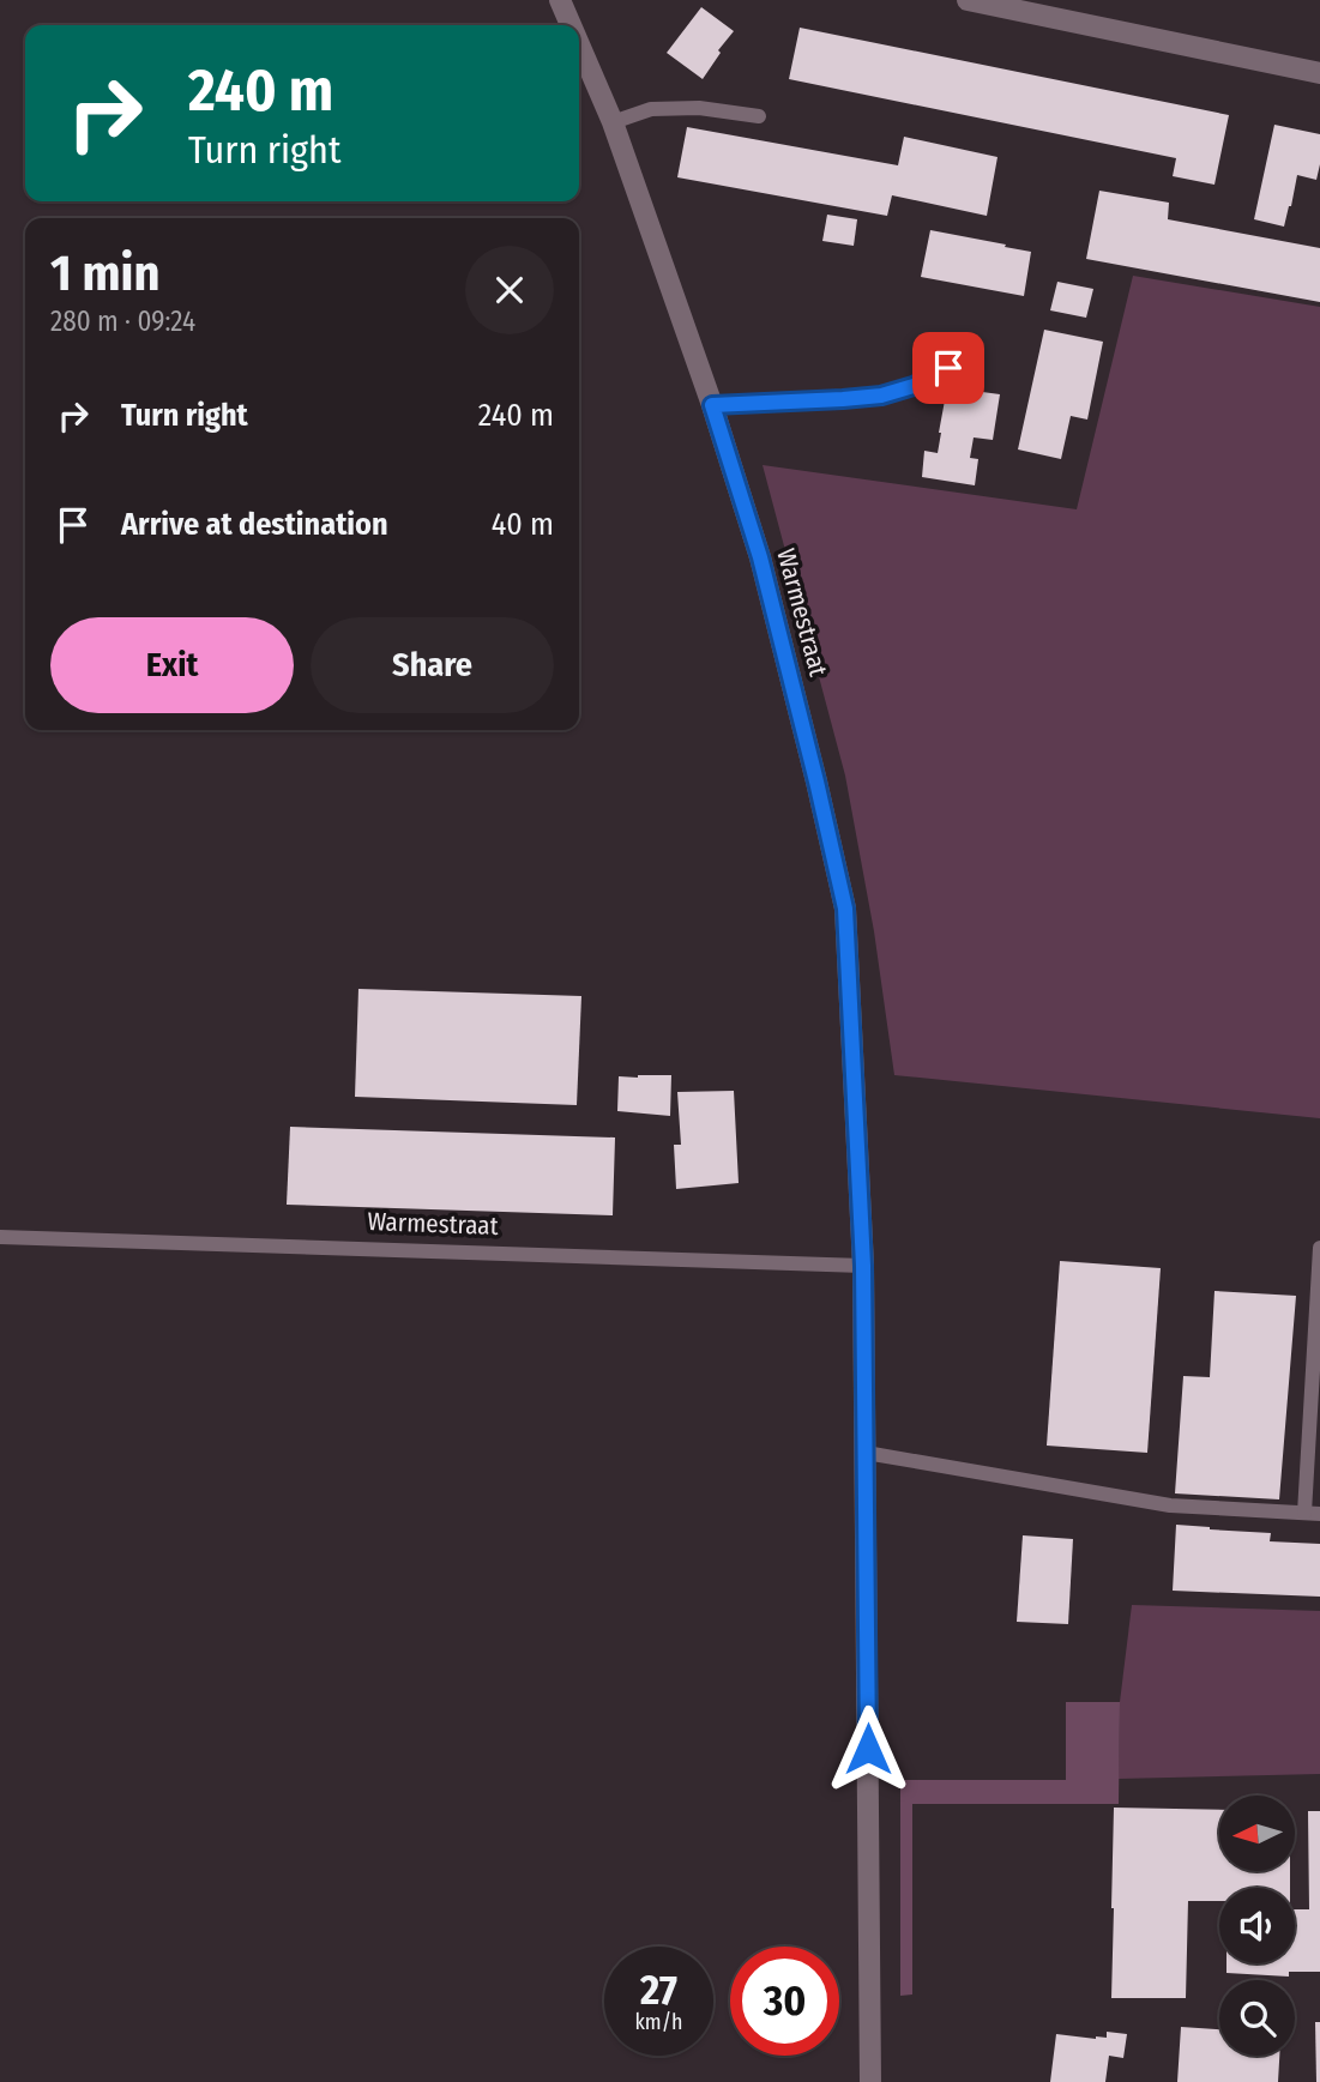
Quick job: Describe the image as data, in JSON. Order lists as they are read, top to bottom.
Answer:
{
  "streets": {
    "street": ["Warmestraat"]
  },
  "north": "left",
  "page": {
    "turn": ["240 m", "Turn right"],
    "heading": ["1 min", "280 m · 09:24"],
    "list": [
      {
        "name": "Turn right",
        "value": "240 m"
      },
      {
        "name": "Arrive at destination",
        "value": "40 m"
      }
    ],
    "buttons": ["Exit", "Share"],
    "speed": "27 km/h",
    "limit": "30"
  }
}
